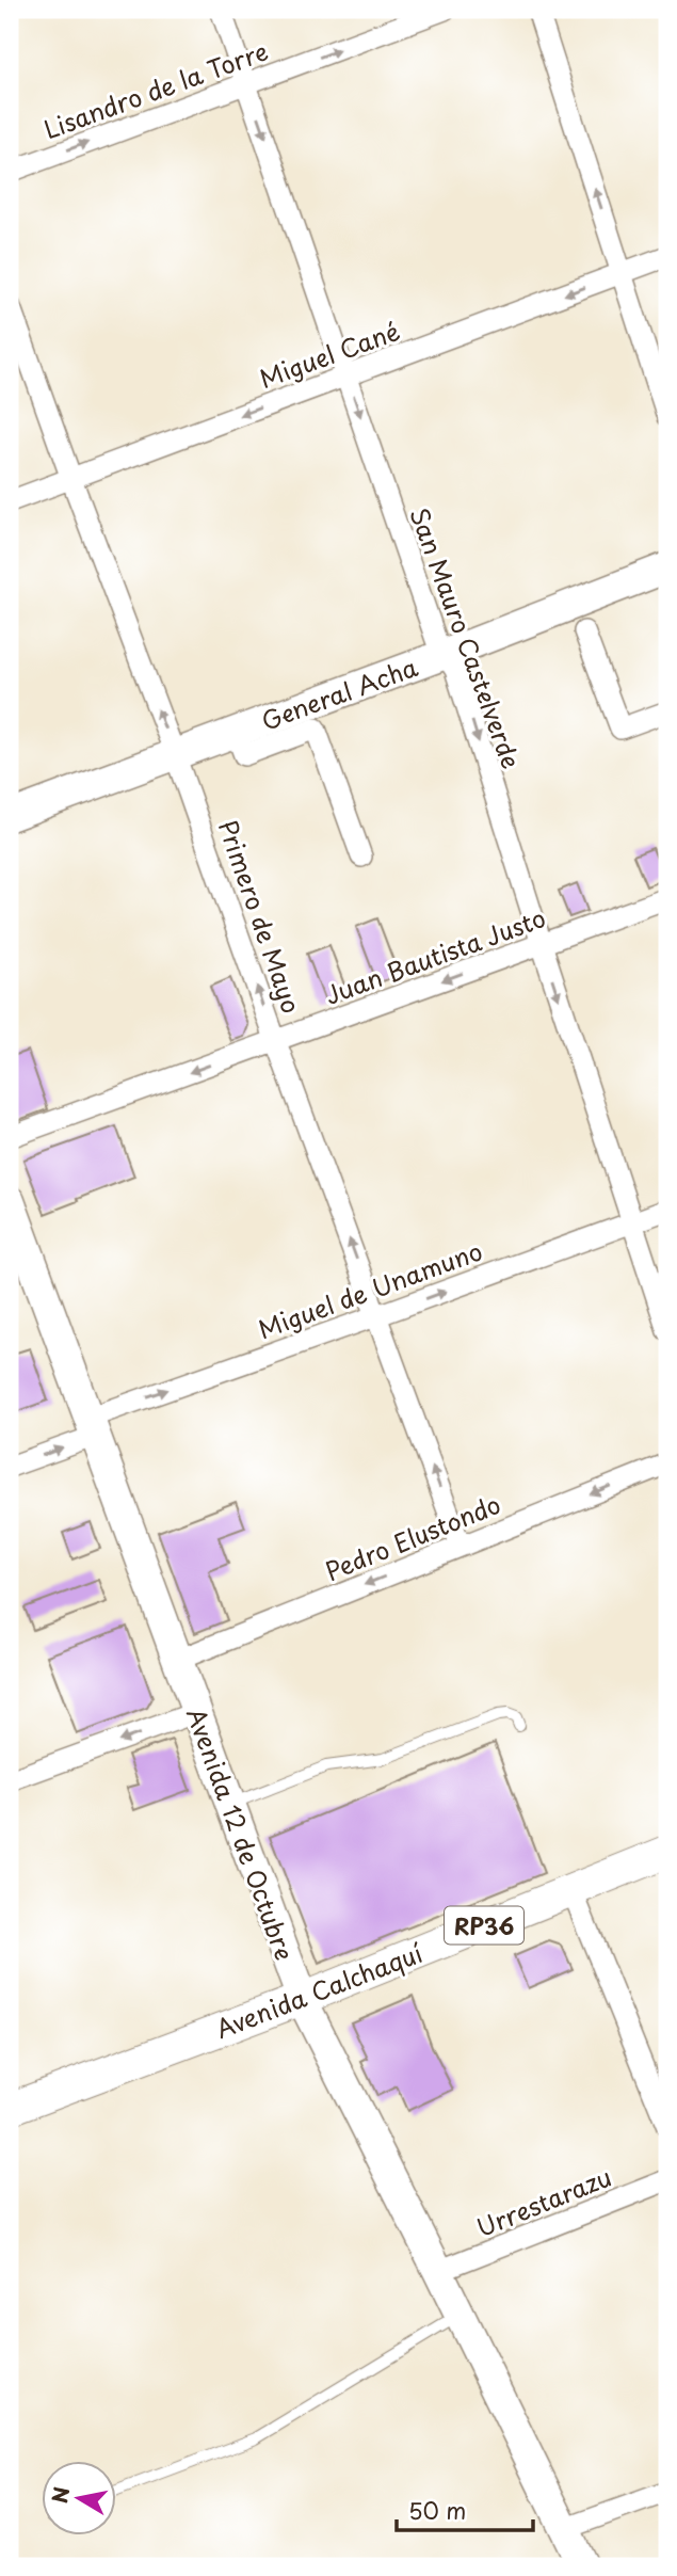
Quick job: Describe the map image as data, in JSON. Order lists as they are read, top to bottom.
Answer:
{
  "streets": {
    "main road": [
      "General Acha",
      "Avenida 12 de Octubre",
      "RP36",
      "Avenida Calchaquí"
    ],
    "street": [
      "Lisandro de la Torre",
      "Miguel Cané",
      "San Mauro Castelverde",
      "Primero de Mayo",
      "Juan Bautista Justo",
      "Miguel de Unamuno",
      "Pedro Elustondo",
      "Urrestarazu"
    ]
  },
  "crossings": [
    ["Lisandro de la Torre", "San Mauro Castelverde"],
    ["Miguel Cané", "San Mauro Castelverde"],
    ["Miguel Cané", "Primero de Mayo"],
    ["San Mauro Castelverde", "General Acha"],
    ["San Mauro Castelverde", "Juan Bautista Justo"],
    ["San Mauro Castelverde", "Miguel de Unamuno"],
    ["General Acha", "Primero de Mayo"],
    ["Primero de Mayo", "Juan Bautista Justo"],
    ["Primero de Mayo", "Miguel de Unamuno"],
    ["Primero de Mayo", "Pedro Elustondo"],
    ["Miguel de Unamuno", "Avenida 12 de Octubre"],
    ["Pedro Elustondo", "Avenida 12 de Octubre"],
    ["Avenida 12 de Octubre", "Avenida Calchaquí"],
    ["Avenida 12 de Octubre", "Urrestarazu"]
  ],
  "one_way": [
    "Lisandro de la Torre",
    "Miguel Cané",
    "San Mauro Castelverde",
    "Primero de Mayo",
    "Juan Bautista Justo",
    "Miguel de Unamuno",
    "Pedro Elustondo"
  ],
  "scale_bar": "50 m",
  "north": "left"
}
